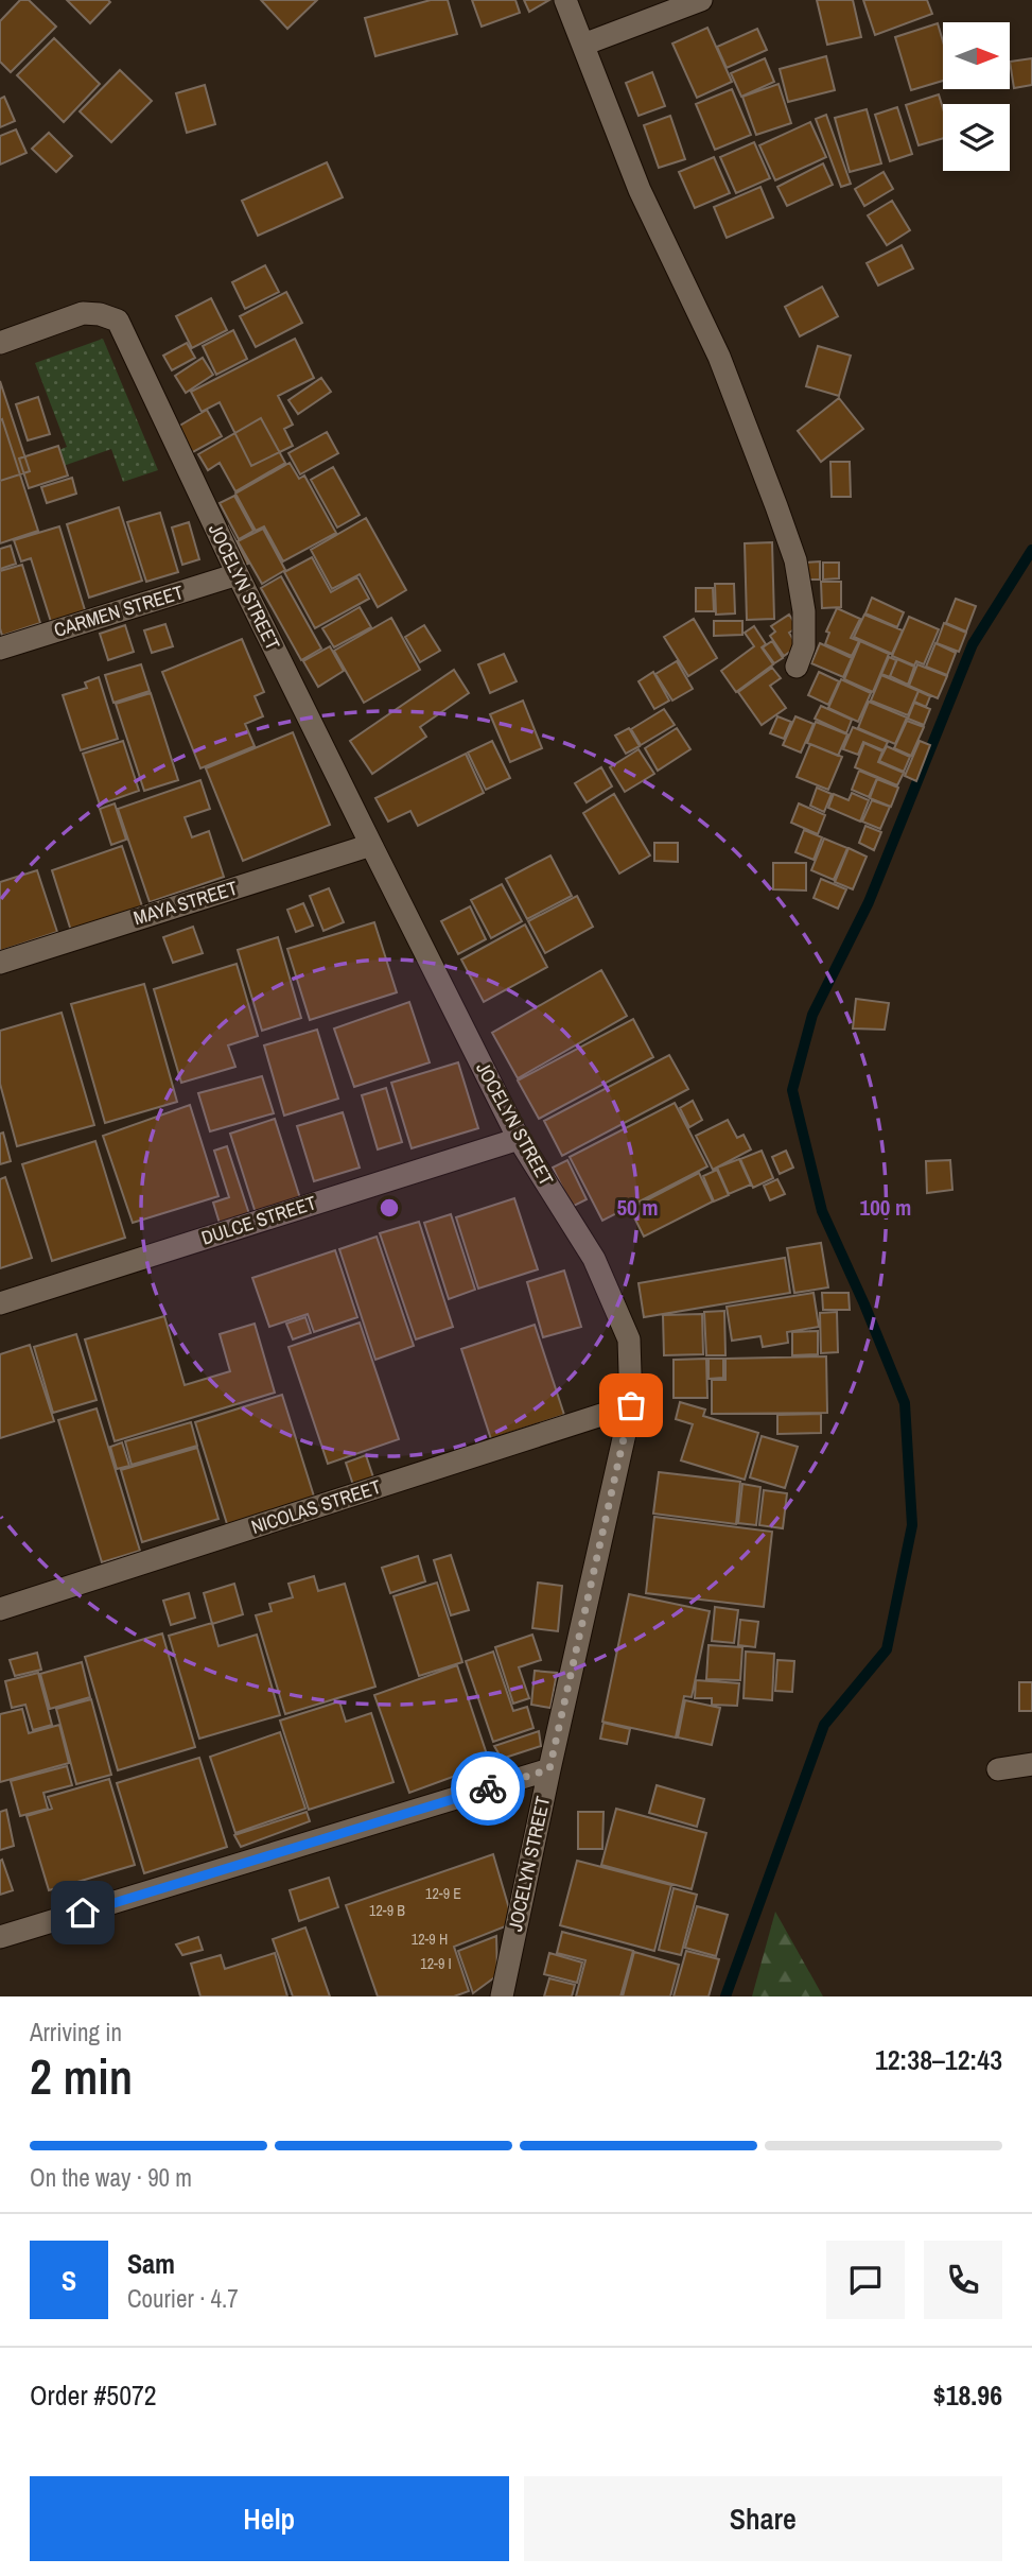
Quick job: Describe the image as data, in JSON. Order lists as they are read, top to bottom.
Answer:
{
  "streets": {
    "street": [
      "JOCELYN STREET",
      "CARMEN STREET",
      "MAYA STREET",
      "DULCE STREET",
      "NICOLAS STREET"
    ]
  },
  "crossings": [
    ["JOCELYN STREET", "CARMEN STREET"],
    ["JOCELYN STREET", "MAYA STREET"],
    ["JOCELYN STREET", "DULCE STREET"],
    ["JOCELYN STREET", "NICOLAS STREET"]
  ],
  "house_numbers": [
    "12-9 E",
    "12-9 B",
    "12-9 H",
    "12-9 I"
  ],
  "north": "right",
  "page": {
    "heading": ["2 min", "Arriving in", "12:38–12:43"],
    "panel": [
      "Sam",
      "Courier · 4.7",
      "Order #5072",
      "$18.96"
    ],
    "bar": "On the way · 90 m",
    "round": "S",
    "buttons": ["Help", "Share"]
  },
  "rings": ["50 m", "100 m"]
}
